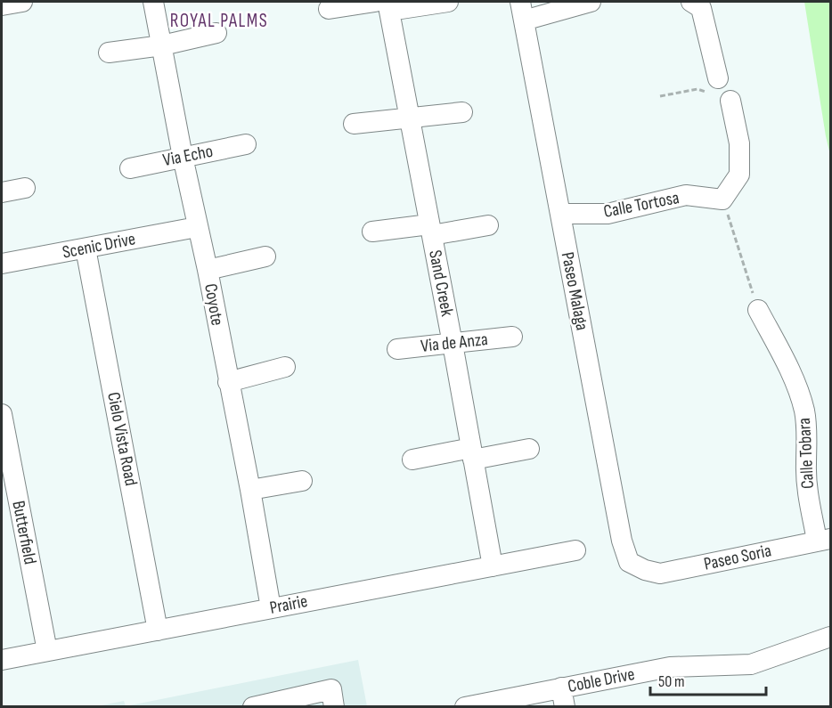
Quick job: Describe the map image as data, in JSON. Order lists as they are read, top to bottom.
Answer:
{
  "streets": {
    "street": [
      "Via Echo",
      "Calle Tortosa",
      "Scenic Drive",
      "Sand Creek",
      "Paseo Malaga",
      "Coyote",
      "Via de Anza",
      "Cielo Vista Road",
      "Calle Tobara",
      "Butterfield",
      "Paseo Soria",
      "Prairie",
      "Coble Drive"
    ]
  },
  "crossings": [
    ["Via Echo", "Coyote"],
    ["Calle Tortosa", "Paseo Malaga"],
    ["Scenic Drive", "Coyote"],
    ["Scenic Drive", "Cielo Vista Road"],
    ["Sand Creek", "Via de Anza"],
    ["Sand Creek", "Prairie"],
    ["Paseo Malaga", "Paseo Soria"],
    ["Coyote", "Prairie"],
    ["Cielo Vista Road", "Prairie"],
    ["Calle Tobara", "Paseo Soria"],
    ["Butterfield", "Prairie"]
  ],
  "districts": ["ROYAL PALMS"],
  "scale_bar": "50 m"
}
